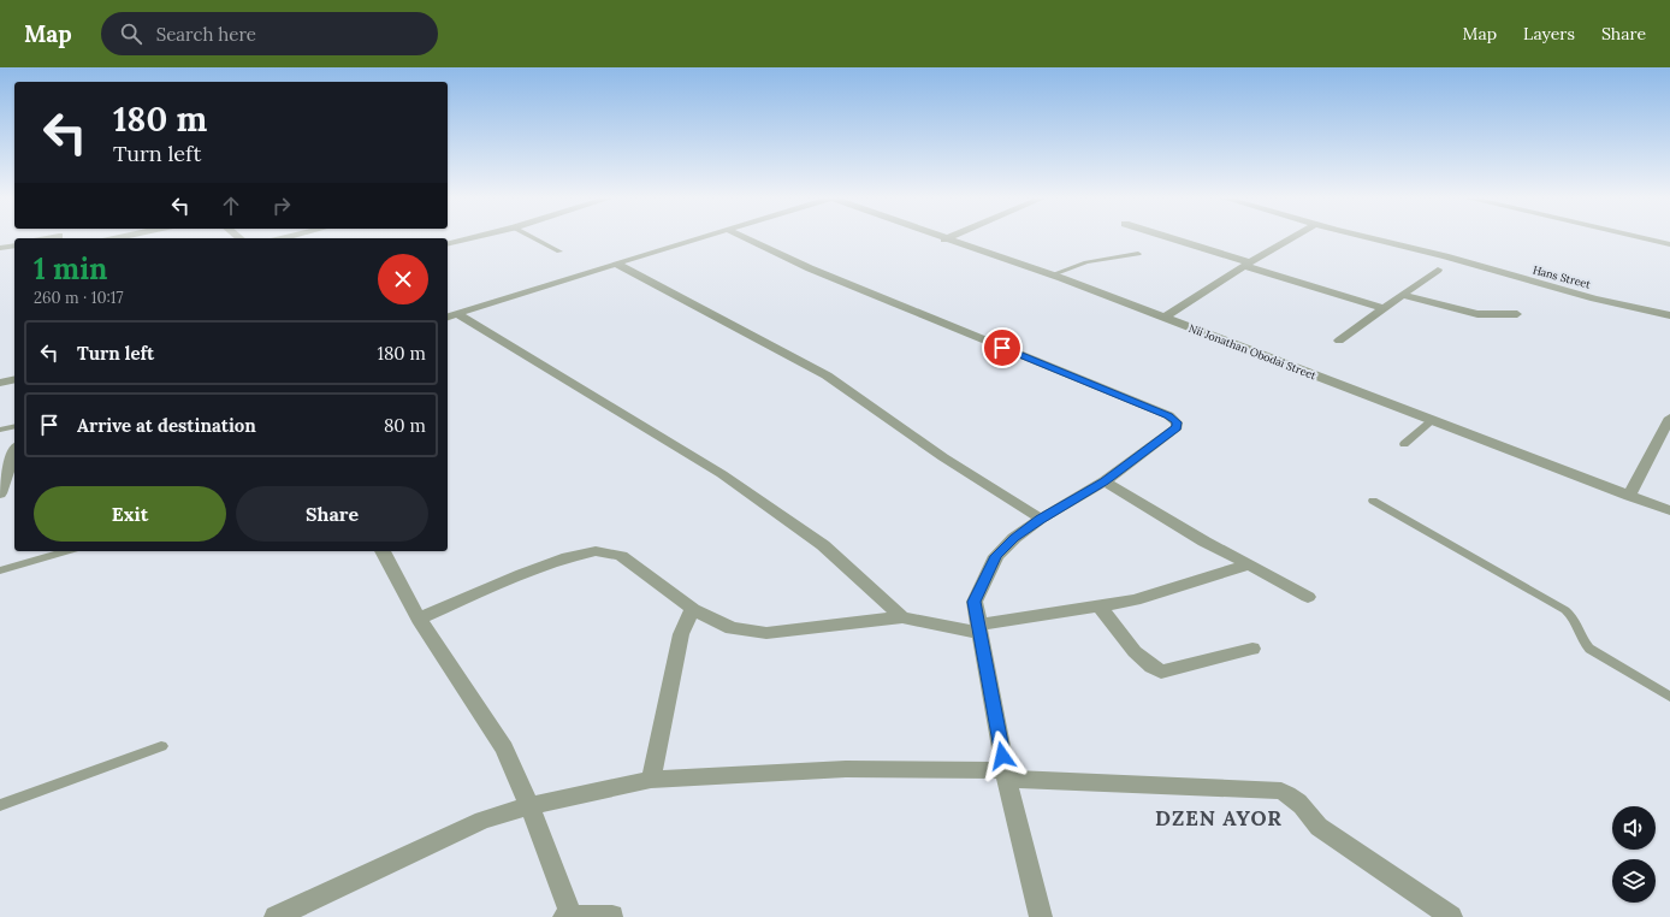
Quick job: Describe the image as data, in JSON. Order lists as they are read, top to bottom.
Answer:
{
  "streets": {
    "street": ["Hans Street", "Nii Jonathan Obodai Street"]
  },
  "districts": ["DZEN AYOR"],
  "page": {
    "header": "Map",
    "search": "Search here",
    "nav": ["Map", "Layers", "Share"],
    "turn": ["180 m", "Turn left"],
    "heading": ["1 min", "260 m · 10:17"],
    "list": [
      {
        "name": "Turn left",
        "value": "180 m"
      },
      {
        "name": "Arrive at destination",
        "value": "80 m"
      }
    ],
    "buttons": ["Exit", "Share"]
  }
}
